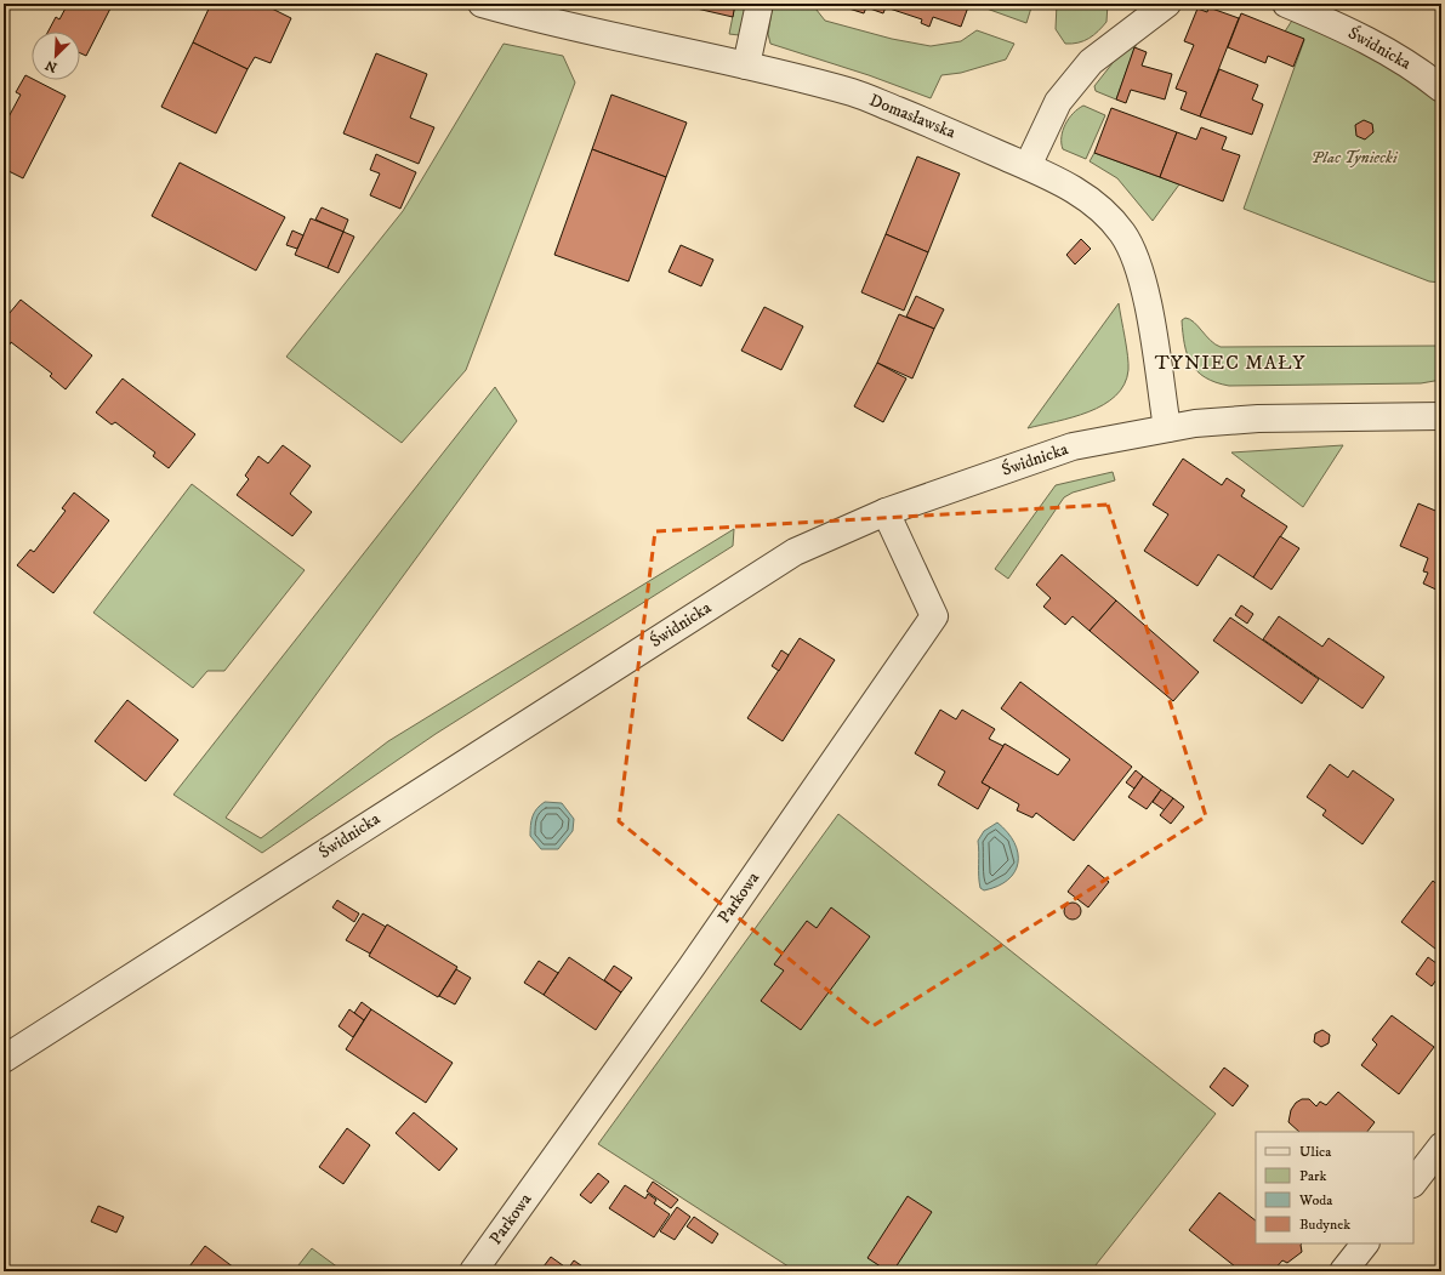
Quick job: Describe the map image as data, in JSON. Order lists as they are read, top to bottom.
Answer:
{
  "streets": {
    "street": ["Świdnicka", "Domasławska", "Parkowa"]
  },
  "crossings": [
    ["Świdnicka", "Domasławska"],
    ["Świdnicka", "Parkowa"]
  ],
  "districts": ["TYNIEC MAŁY"],
  "parks": ["Plac Tyniecki"],
  "legend": [
    "Ulica",
    "Park",
    "Woda",
    "Budynek"
  ],
  "north": "bottom left"
}
